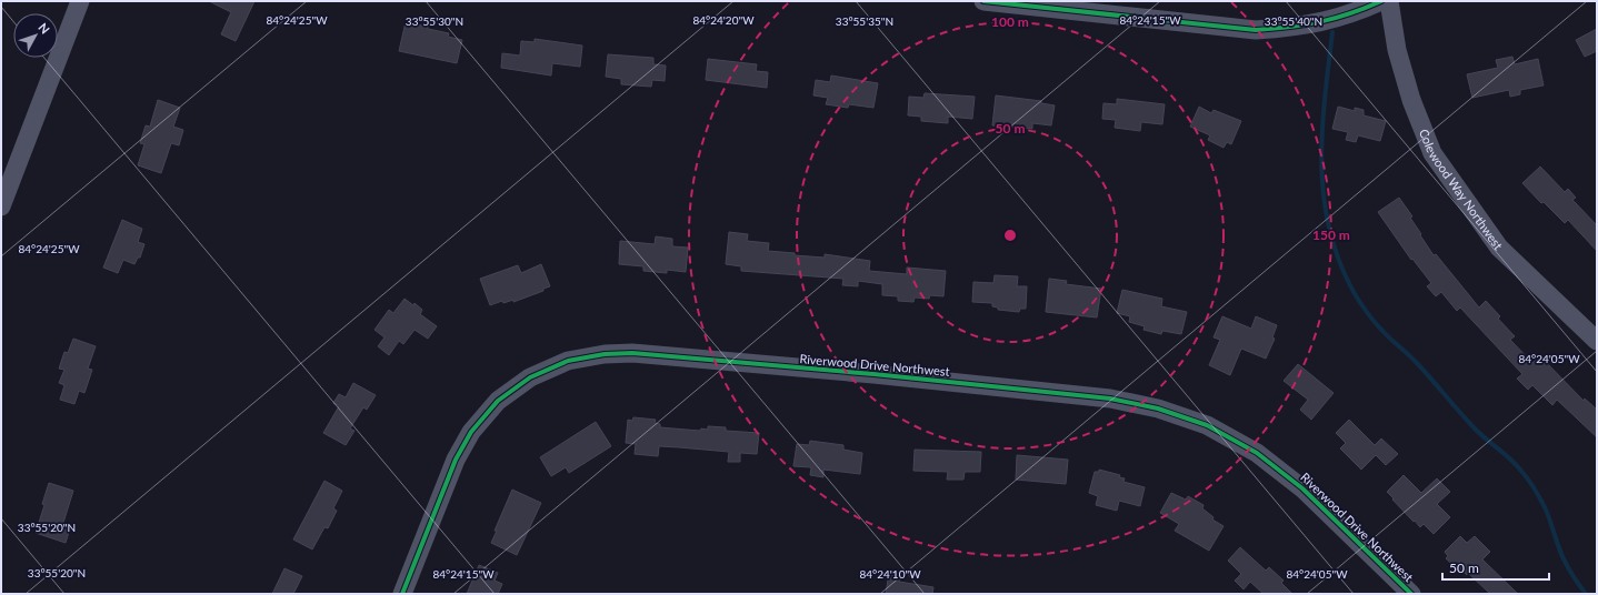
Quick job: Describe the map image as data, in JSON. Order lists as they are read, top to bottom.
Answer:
{
  "streets": {
    "street": ["Colewood Way Northwest", "Riverwood Drive Northwest"]
  },
  "scale_bar": "50 m",
  "north": "top right",
  "coordinates": [
    "84°24'25\"W",
    "84°24'15\"W",
    "84°24'20\"W",
    "33°55'30\"N",
    "33°55'35\"N",
    "33°55'40\"N",
    "84°24'05\"W",
    "33°55'20\"N",
    "84°24'10\"W"
  ],
  "rings": ["100 m", "50 m", "150 m"]
}
